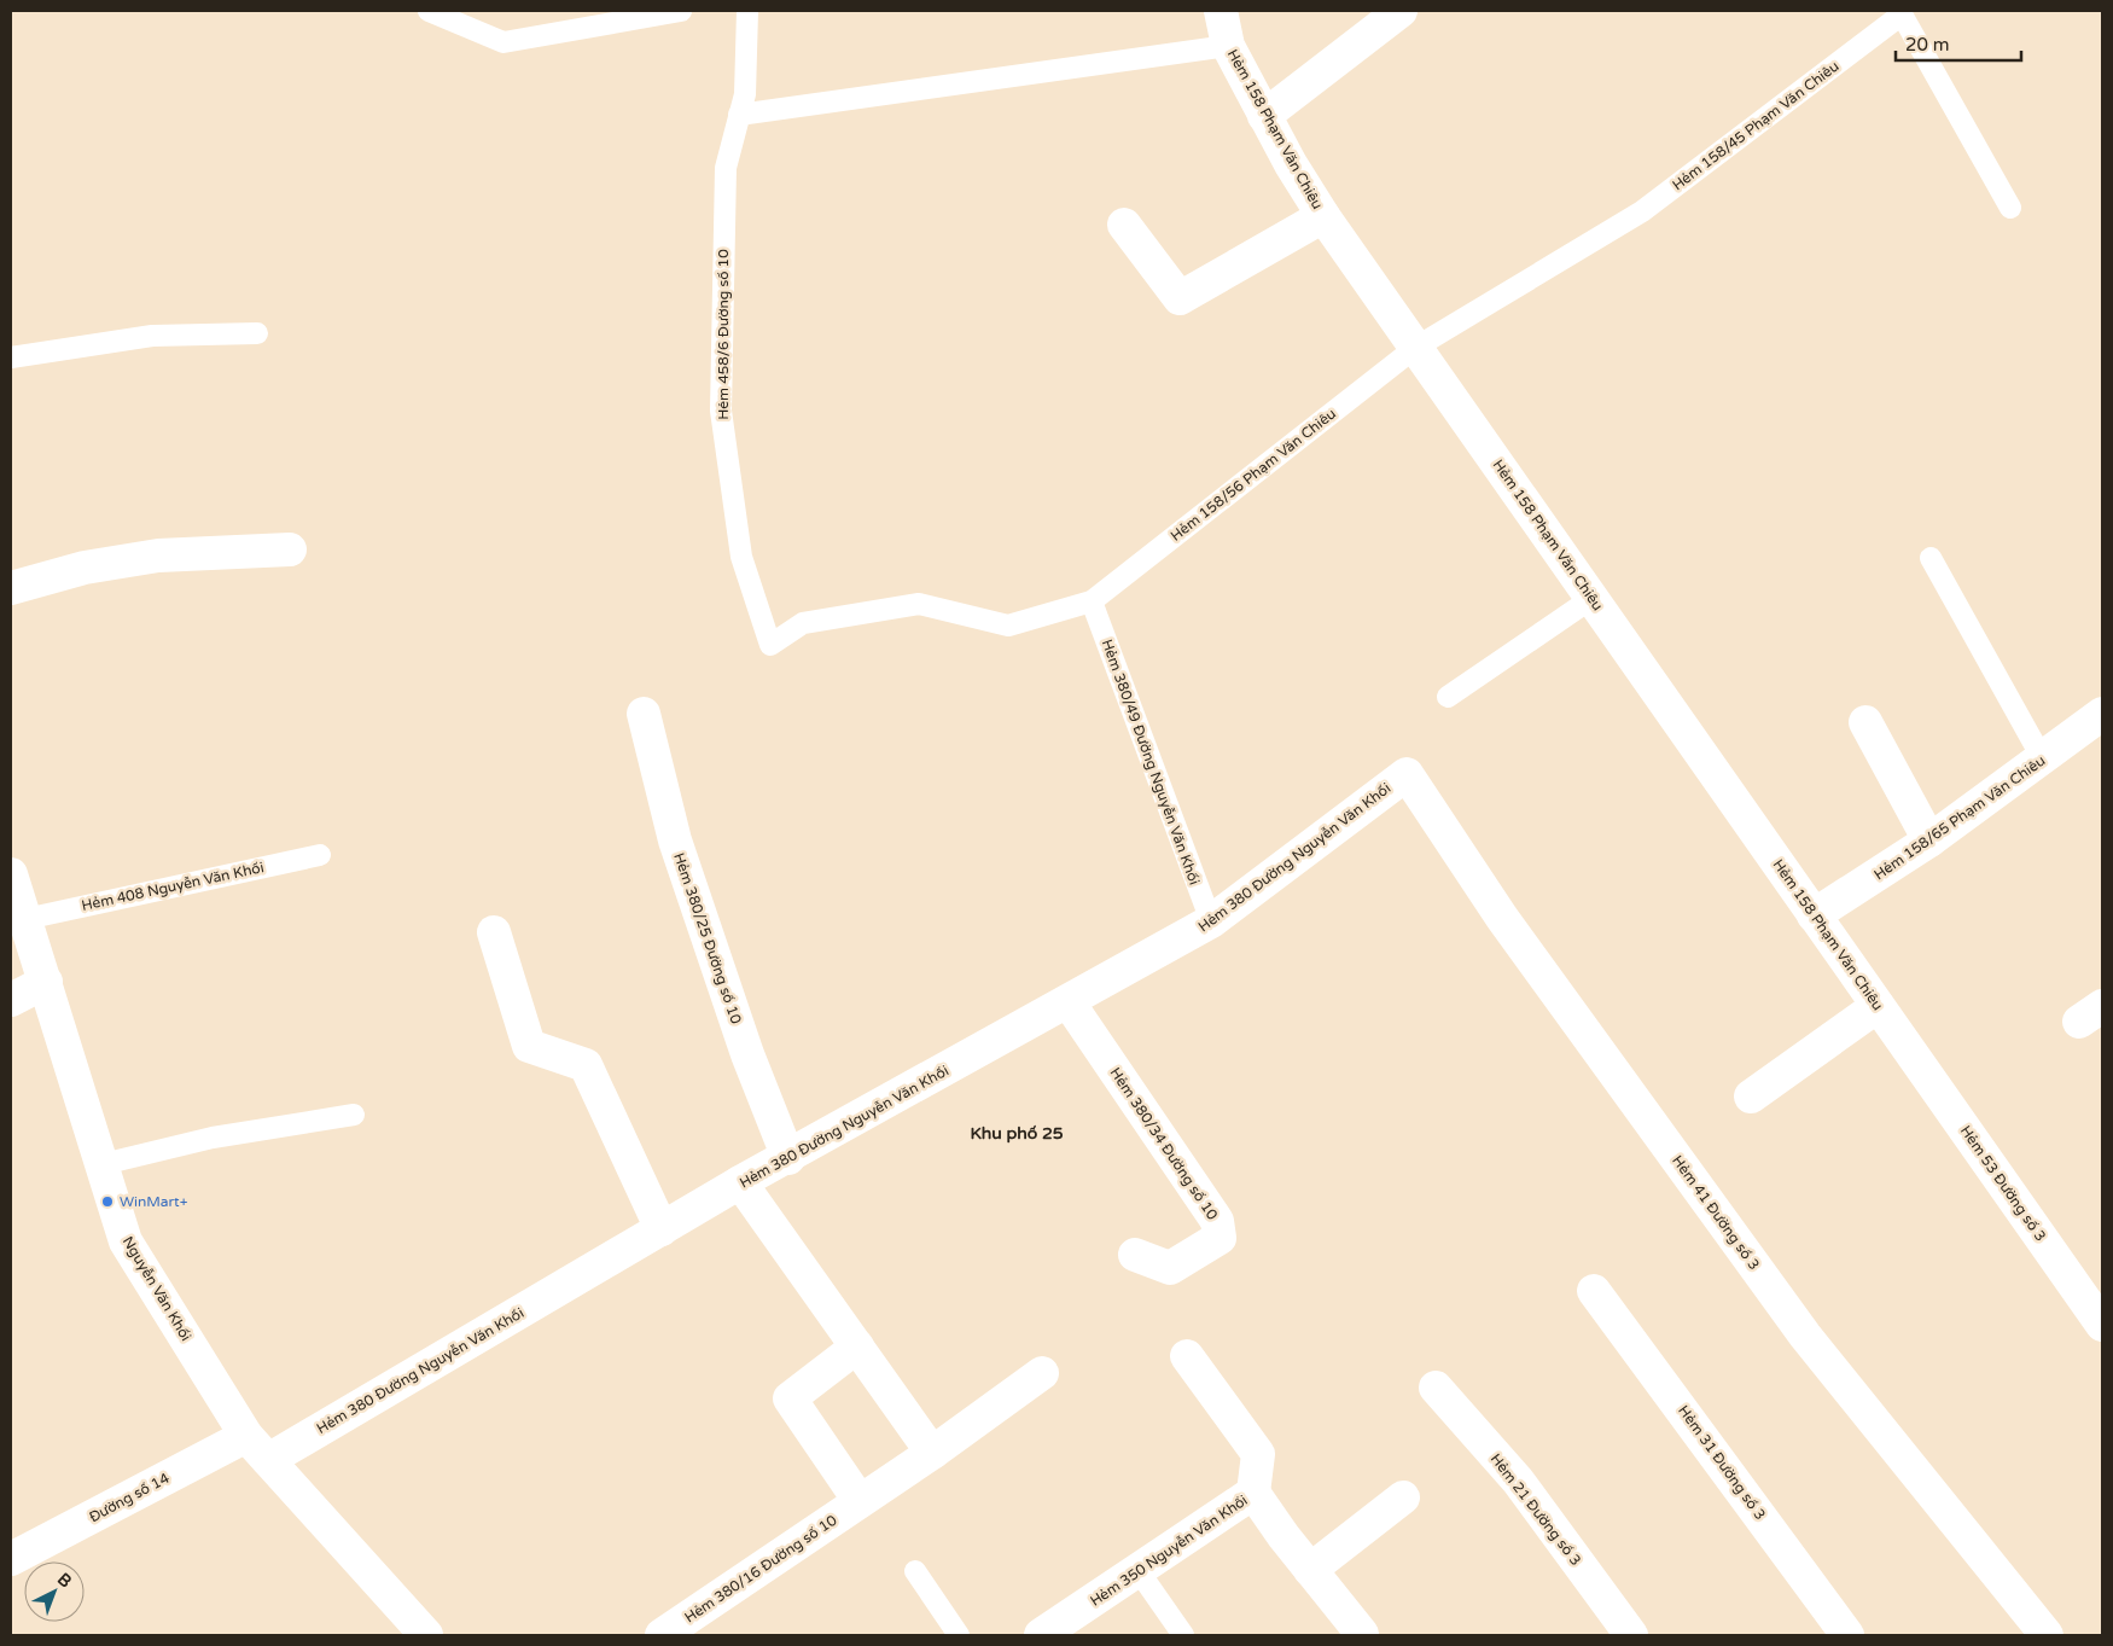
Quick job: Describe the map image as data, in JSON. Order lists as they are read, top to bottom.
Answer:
{
  "streets": {
    "street": [
      "Hẻm 158 Phạm Văn Chiêu",
      "Hẻm 158/65 Phạm Văn Chiêu",
      "Hẻm 380 Đường Nguyễn Văn Khối",
      "Hẻm 380/25 Đường số 10",
      "Hẻm 380/34 Đường số 10",
      "Hẻm 53 Đường số 3",
      "Hẻm 41 Đường số 3",
      "Nguyễn Văn Khối",
      "Hẻm 31 Đường số 3",
      "Đường số 14",
      "Hẻm 21 Đường số 3",
      "Hẻm 350 Nguyễn Văn Khối",
      "Hẻm 380/16 Đường số 10"
    ],
    "lane": [
      "Hẻm 158/45 Phạm Văn Chiêu",
      "Hẻm 458/6 Đường số 10",
      "Hẻm 158/56 Phạm Văn Chiêu",
      "Hẻm 380/49 Đường Nguyễn Văn Khối",
      "Hẻm 408 Nguyễn Văn Khối"
    ]
  },
  "crossings": [
    ["Hẻm 158/45 Phạm Văn Chiêu", "Hẻm 158 Phạm Văn Chiêu"],
    ["Hẻm 158/45 Phạm Văn Chiêu", "Hẻm 158/56 Phạm Văn Chiêu"],
    ["Hẻm 158 Phạm Văn Chiêu", "Hẻm 158/56 Phạm Văn Chiêu"],
    ["Hẻm 158 Phạm Văn Chiêu", "Hẻm 158/65 Phạm Văn Chiêu"],
    ["Hẻm 158 Phạm Văn Chiêu", "Hẻm 53 Đường số 3"],
    ["Hẻm 458/6 Đường số 10", "Hẻm 158/56 Phạm Văn Chiêu"],
    ["Hẻm 458/6 Đường số 10", "Hẻm 380/49 Đường Nguyễn Văn Khối"],
    ["Hẻm 158/56 Phạm Văn Chiêu", "Hẻm 380/49 Đường Nguyễn Văn Khối"],
    ["Hẻm 380/49 Đường Nguyễn Văn Khối", "Hẻm 380 Đường Nguyễn Văn Khối"],
    ["Hẻm 380 Đường Nguyễn Văn Khối", "Hẻm 380/25 Đường số 10"],
    ["Hẻm 380 Đường Nguyễn Văn Khối", "Hẻm 380/34 Đường số 10"],
    ["Hẻm 380 Đường Nguyễn Văn Khối", "Hẻm 41 Đường số 3"],
    ["Hẻm 380 Đường Nguyễn Văn Khối", "Nguyễn Văn Khối"],
    ["Hẻm 408 Nguyễn Văn Khối", "Nguyễn Văn Khối"],
    ["Nguyễn Văn Khối", "Đường số 14"]
  ],
  "districts": ["Khu phố 25"],
  "places": ["WinMart+"],
  "scale_bar": "20 m",
  "north": "top right"
}
